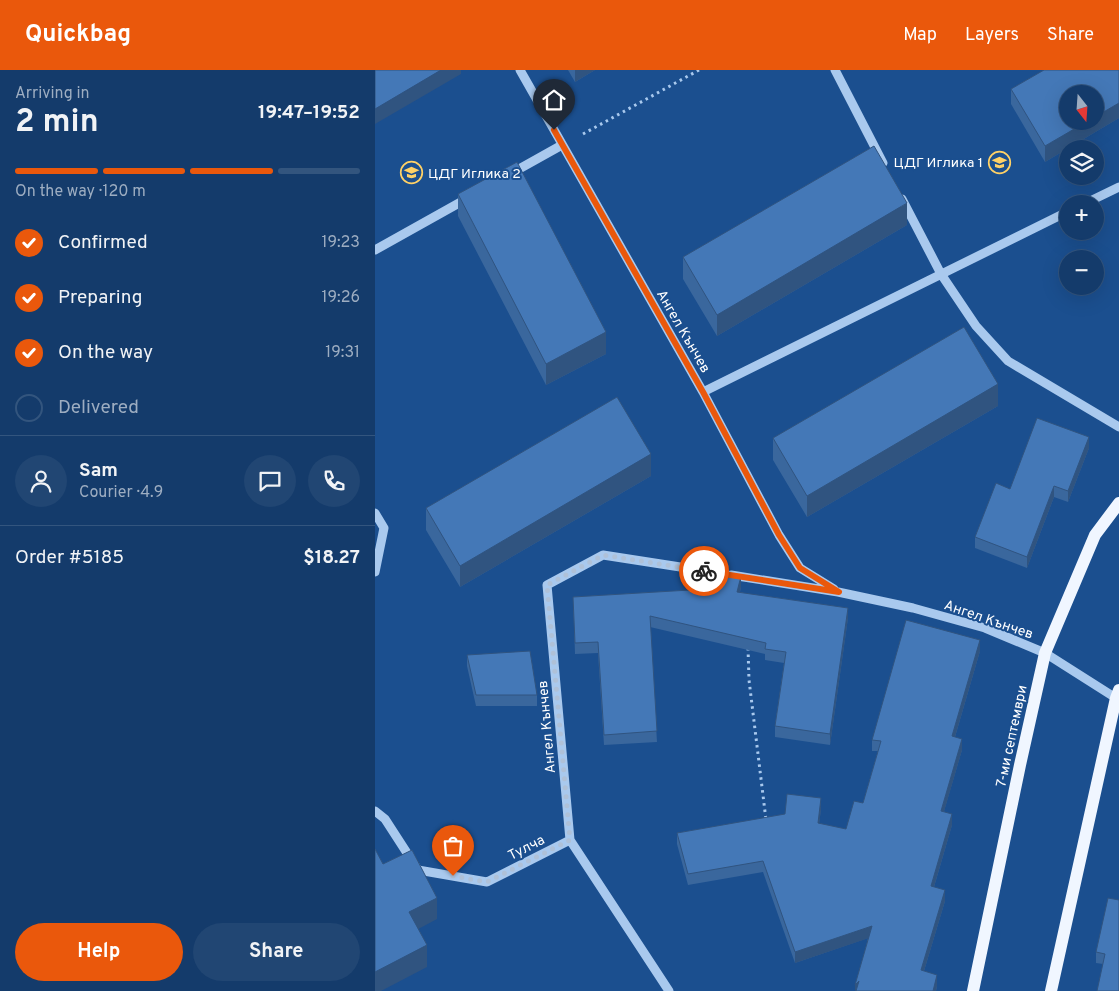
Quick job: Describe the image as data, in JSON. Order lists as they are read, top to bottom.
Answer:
{
  "streets": {
    "main road": ["7-ми септември"],
    "street": ["Ангел Кънчев", "Тулча"]
  },
  "crossings": [
    ["Ангел Кънчев", "7-ми септември"],
    ["Ангел Кънчев", "Тулча"]
  ],
  "places": {
    "school or university": ["ЦДГ Иглика 1", "ЦДГ Иглика 2"]
  },
  "north": "bottom",
  "page": {
    "header": "Quickbag",
    "nav": ["Map", "Layers", "Share"],
    "heading": ["2 min", "Arriving in", "19:47–19:52"],
    "panel": [
      "Sam",
      "Courier · 4.9",
      "Order #5185",
      "$18.27"
    ],
    "map_buttons": ["+", "−"],
    "bar": "On the way · 120 m",
    "list": [
      ["Confirmed", "19:23"],
      ["Preparing", "19:26"],
      ["On the way", "19:31"],
      "Delivered"
    ],
    "buttons": ["Help", "Share"]
  }
}
